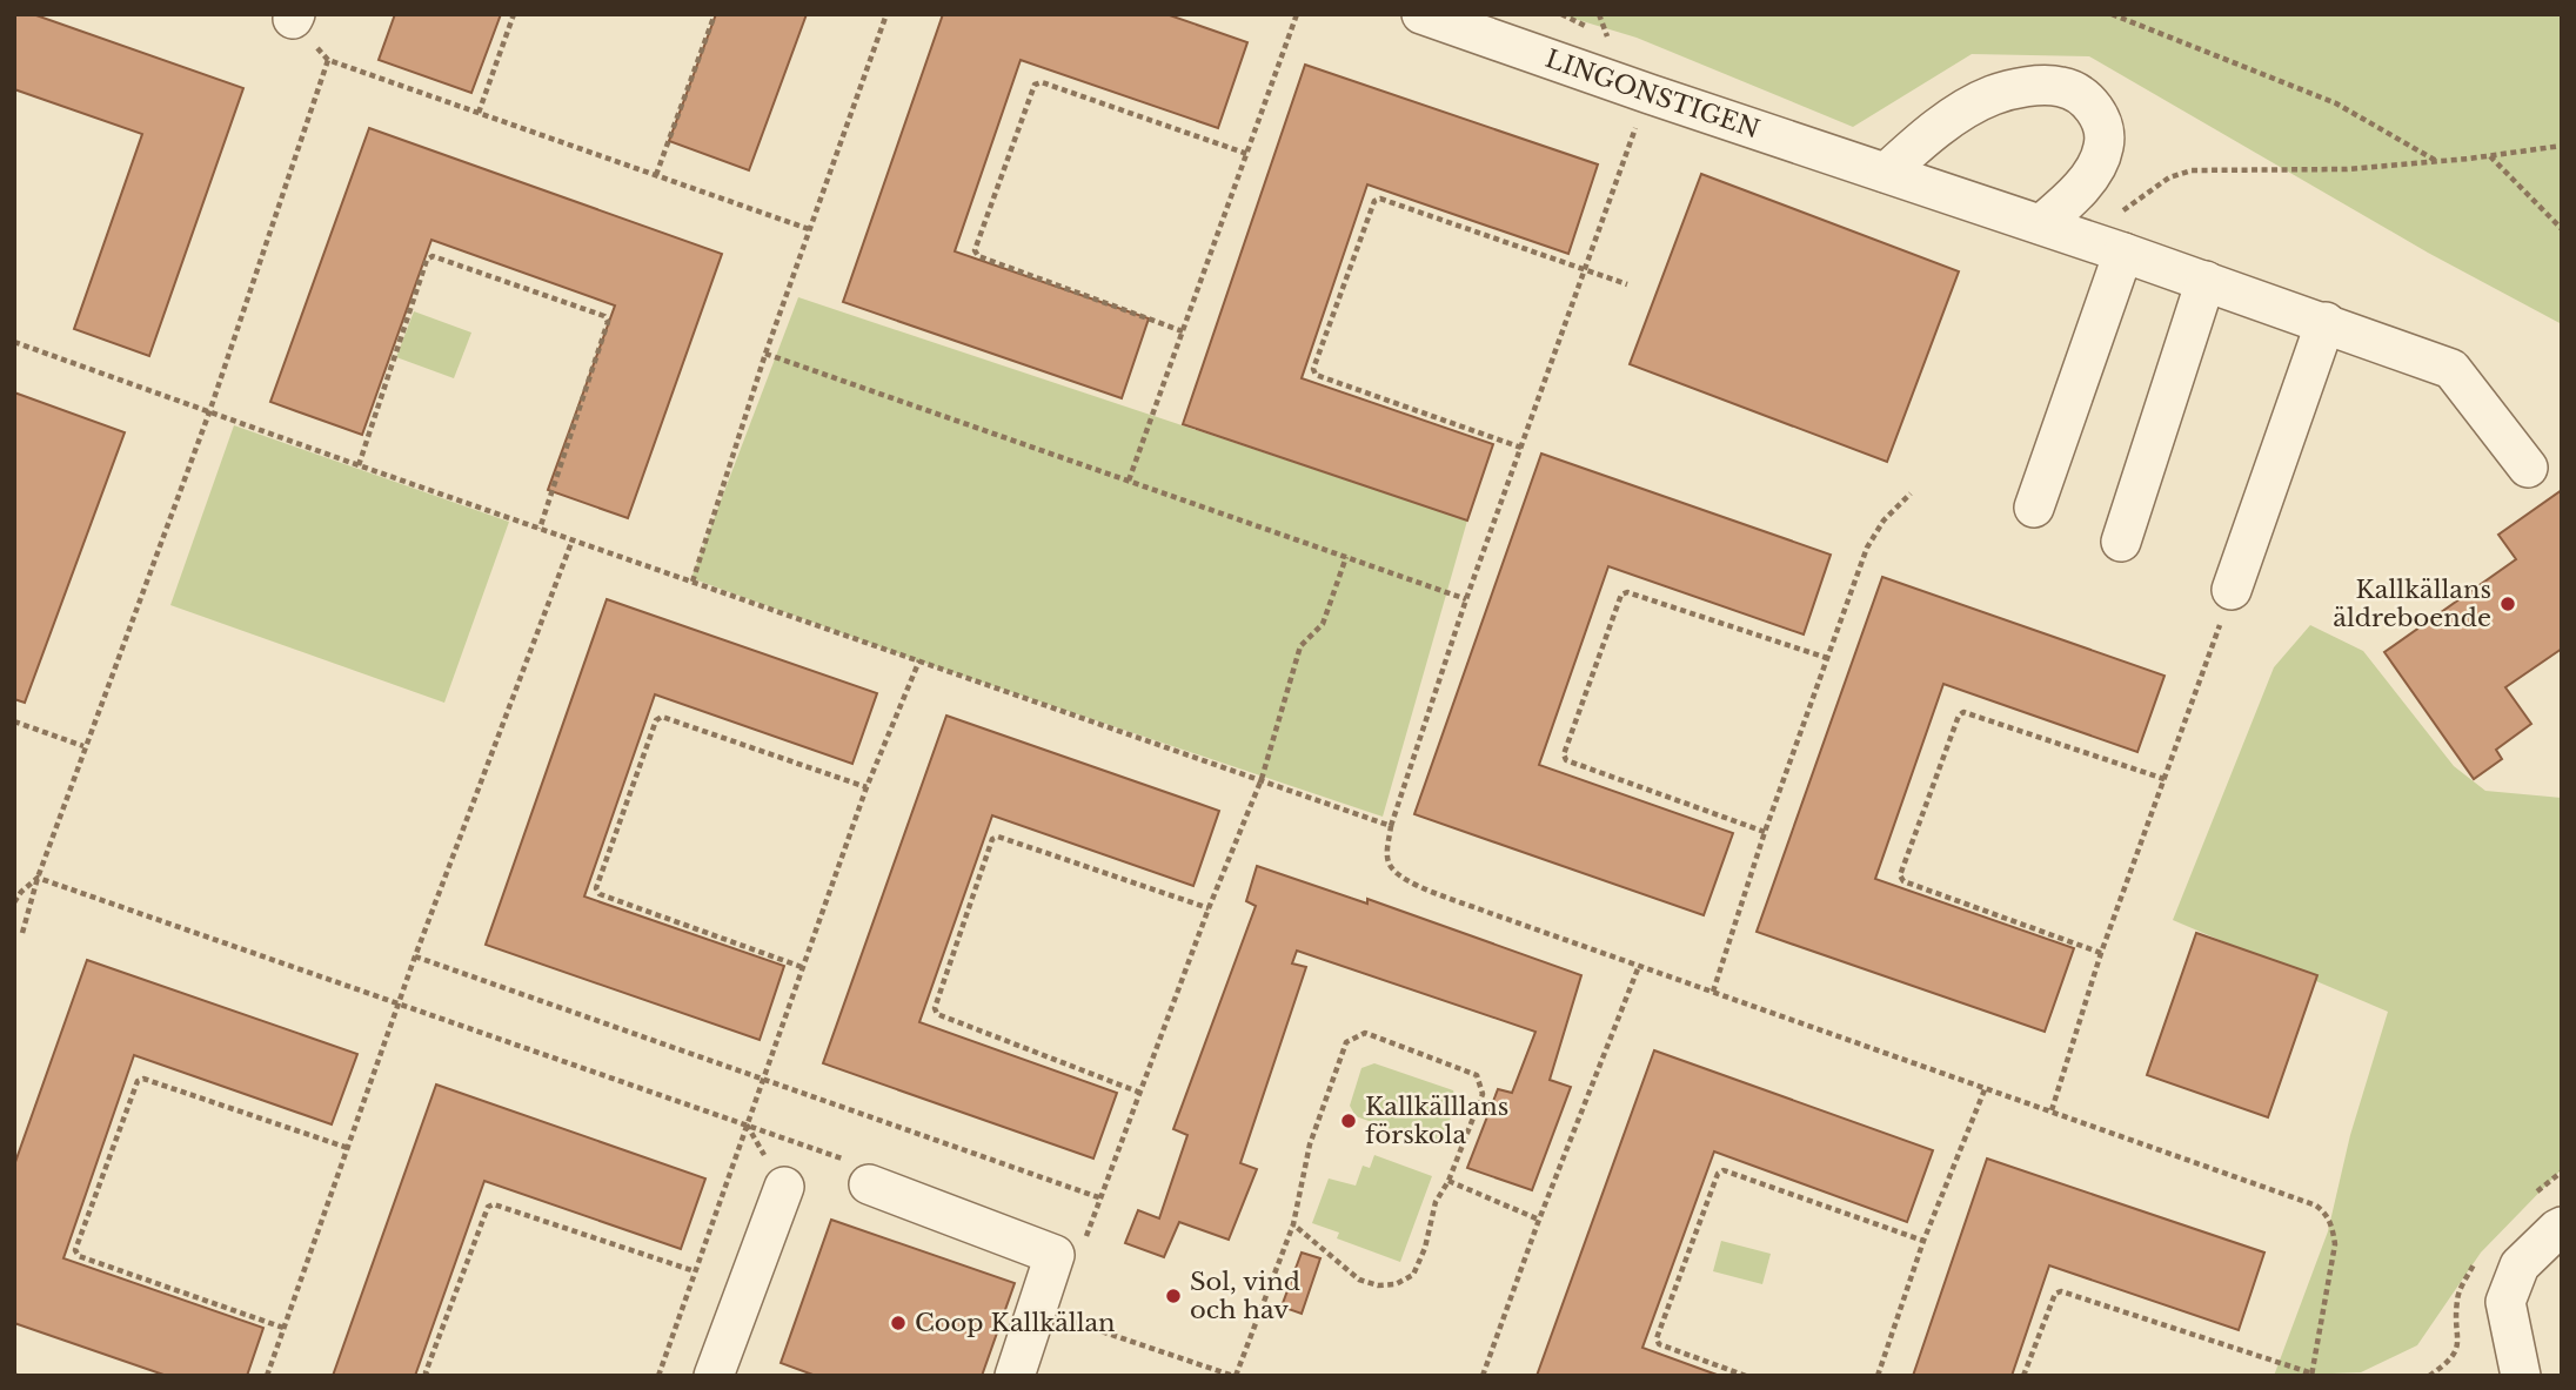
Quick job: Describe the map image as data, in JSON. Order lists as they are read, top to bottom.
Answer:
{
  "streets": {
    "street": ["LINGONSTIGEN"]
  },
  "places": [
    "Kallkällans äldreboende",
    "Kallkälllans förskola",
    "Sol, vind och hav",
    "Coop Kallkällan"
  ]
}
